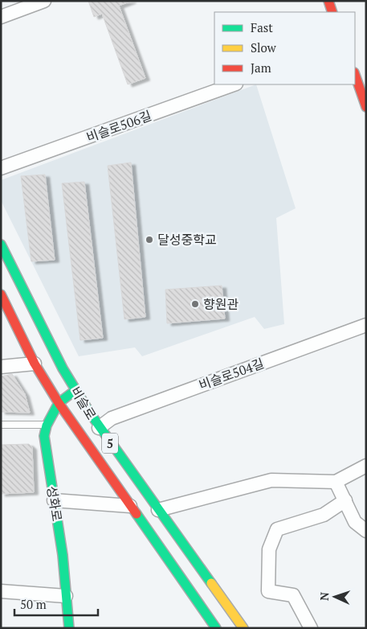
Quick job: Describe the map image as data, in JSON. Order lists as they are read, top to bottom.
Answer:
{
  "streets": {
    "main road": ["비슬로", "5", "성화로"],
    "street": ["비슬로506길", "비슬로504길"]
  },
  "crossings": [
    ["비슬로504길", "비슬로"],
    ["비슬로", "성화로"]
  ],
  "places": ["달성중학교", "향원관"],
  "legend": ["Fast", "Slow", "Jam"],
  "scale_bar": "50 m",
  "north": "left"
}
